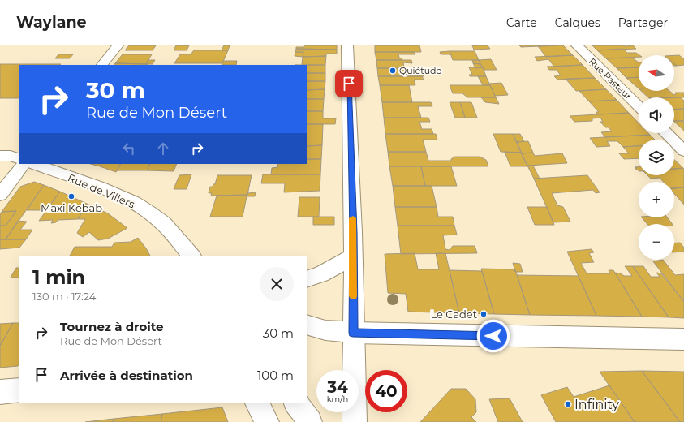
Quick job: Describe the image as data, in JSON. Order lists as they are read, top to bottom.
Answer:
{
  "streets": {
    "main road": ["Rue Pasteur", "Rue de Villers"]
  },
  "places": [
    "Quiétude",
    "Maxi Kebab",
    "Le Cadet",
    "Infinity"
  ],
  "north": "left",
  "page": {
    "header": "Waylane",
    "nav": ["Carte", "Calques", "Partager"],
    "map_buttons": ["+", "−"],
    "turn": ["30 m", "Rue de Mon Désert"],
    "heading": ["1 min", "130 m · 17:24"],
    "list": [
      {
        "name": "Tournez à droite",
        "note": "Rue de Mon Désert",
        "value": "30 m"
      },
      {
        "name": "Arrivée à destination",
        "value": "100 m"
      }
    ],
    "speed": "34 km/h",
    "limit": "40"
  }
}
